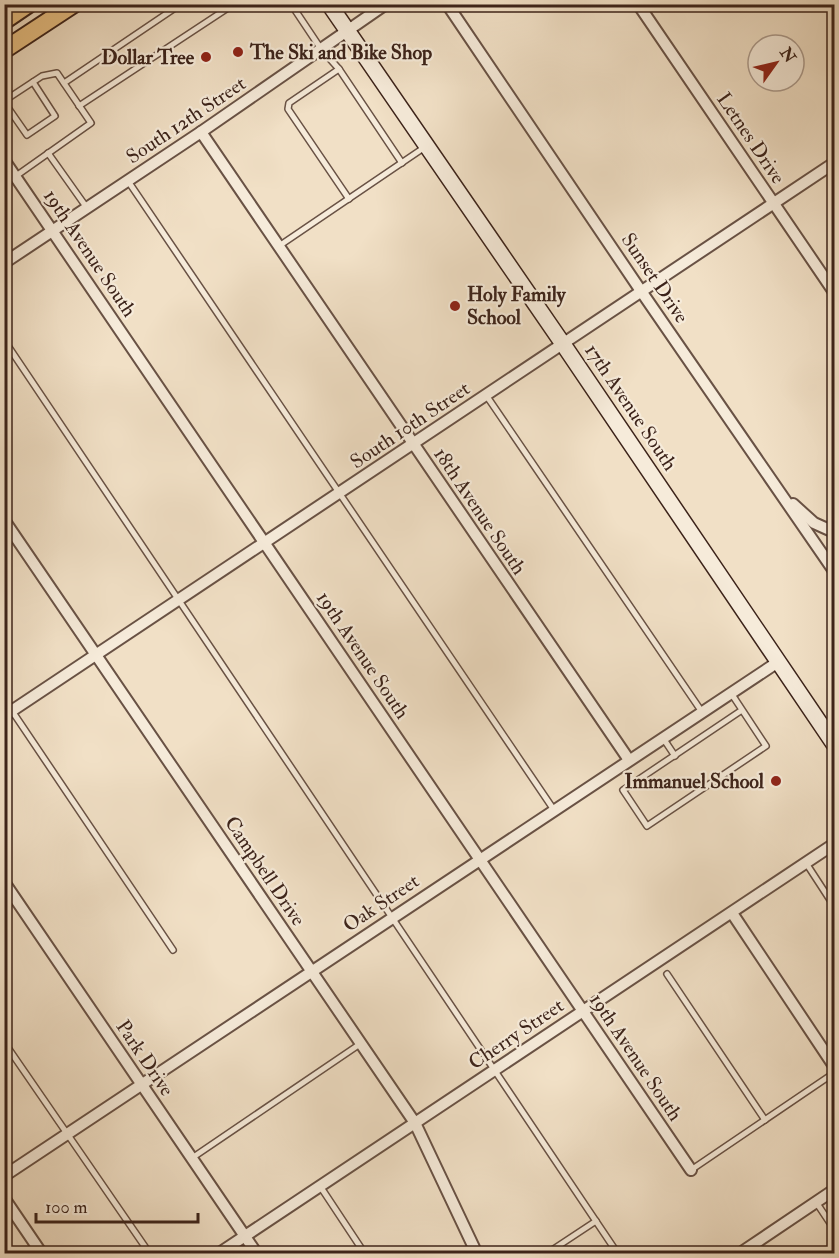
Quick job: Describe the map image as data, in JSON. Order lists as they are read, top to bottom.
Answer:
{
  "streets": {
    "street": [
      "South 12th Street",
      "Letnes Drive",
      "19th Avenue South",
      "Sunset Drive",
      "17th Avenue South",
      "South 10th Street",
      "18th Avenue South",
      "Campbell Drive",
      "Oak Street",
      "Cherry Street",
      "Park Drive"
    ]
  },
  "crossings": [
    ["South 12th Street", "19th Avenue South"],
    ["South 12th Street", "17th Avenue South"],
    ["South 12th Street", "18th Avenue South"],
    ["Letnes Drive", "South 10th Street"],
    ["19th Avenue South", "South 10th Street"],
    ["19th Avenue South", "Oak Street"],
    ["19th Avenue South", "Cherry Street"],
    ["Sunset Drive", "South 10th Street"],
    ["17th Avenue South", "South 10th Street"],
    ["17th Avenue South", "Oak Street"],
    ["South 10th Street", "18th Avenue South"],
    ["South 10th Street", "Campbell Drive"],
    ["18th Avenue South", "Oak Street"],
    ["Campbell Drive", "Oak Street"],
    ["Campbell Drive", "Cherry Street"],
    ["Oak Street", "Park Drive"],
    ["Cherry Street", "Park Drive"]
  ],
  "places": [
    "The Ski and Bike Shop",
    "Dollar Tree",
    "Holy Family School",
    "Immanuel School"
  ],
  "scale_bar": "100 m",
  "north": "top right"
}
